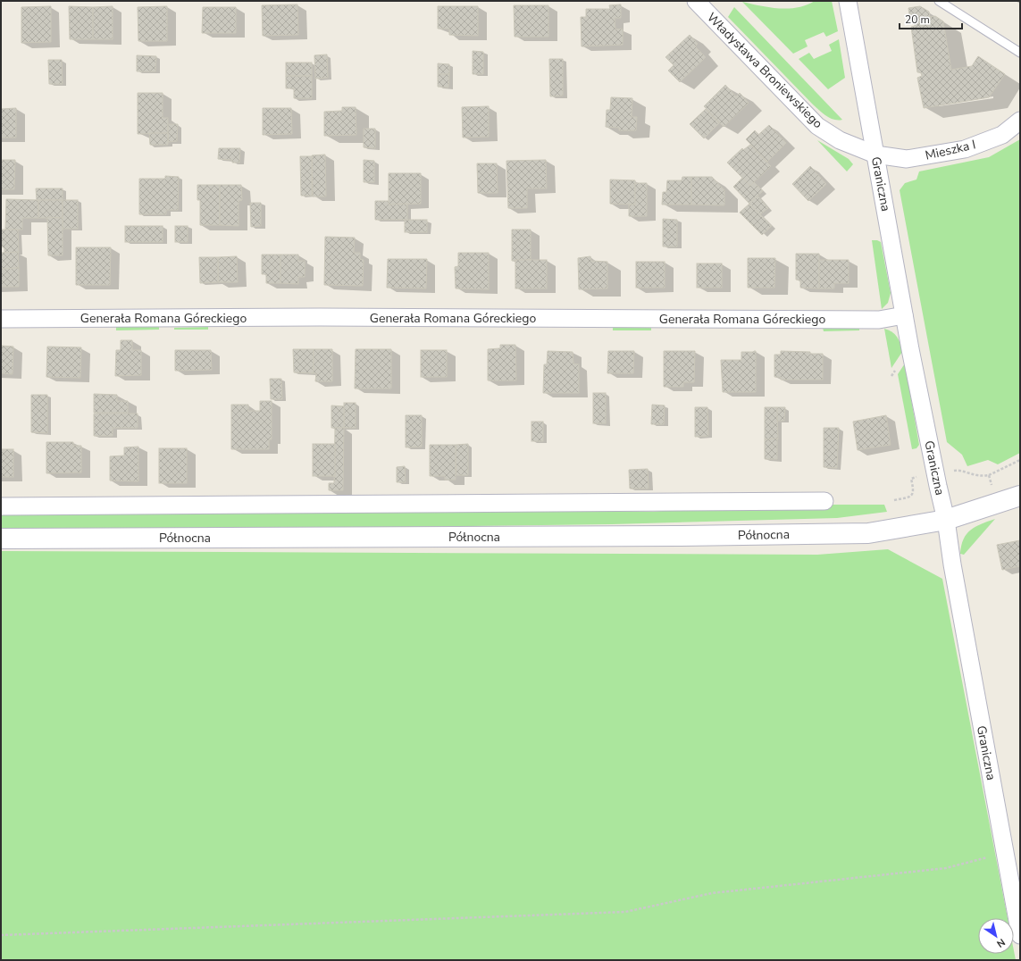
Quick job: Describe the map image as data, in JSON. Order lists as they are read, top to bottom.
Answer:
{
  "streets": {
    "main road": ["Północna"],
    "street": [
      "Władysława Broniewskiego",
      "Mieszka I",
      "Graniczna",
      "Generała Romana Góreckiego"
    ]
  },
  "crossings": [
    ["Władysława Broniewskiego", "Mieszka I"],
    ["Władysława Broniewskiego", "Graniczna"],
    ["Mieszka I", "Graniczna"],
    ["Graniczna", "Generała Romana Góreckiego"],
    ["Graniczna", "Północna"]
  ],
  "scale_bar": "20 m",
  "north": "bottom right"
}
